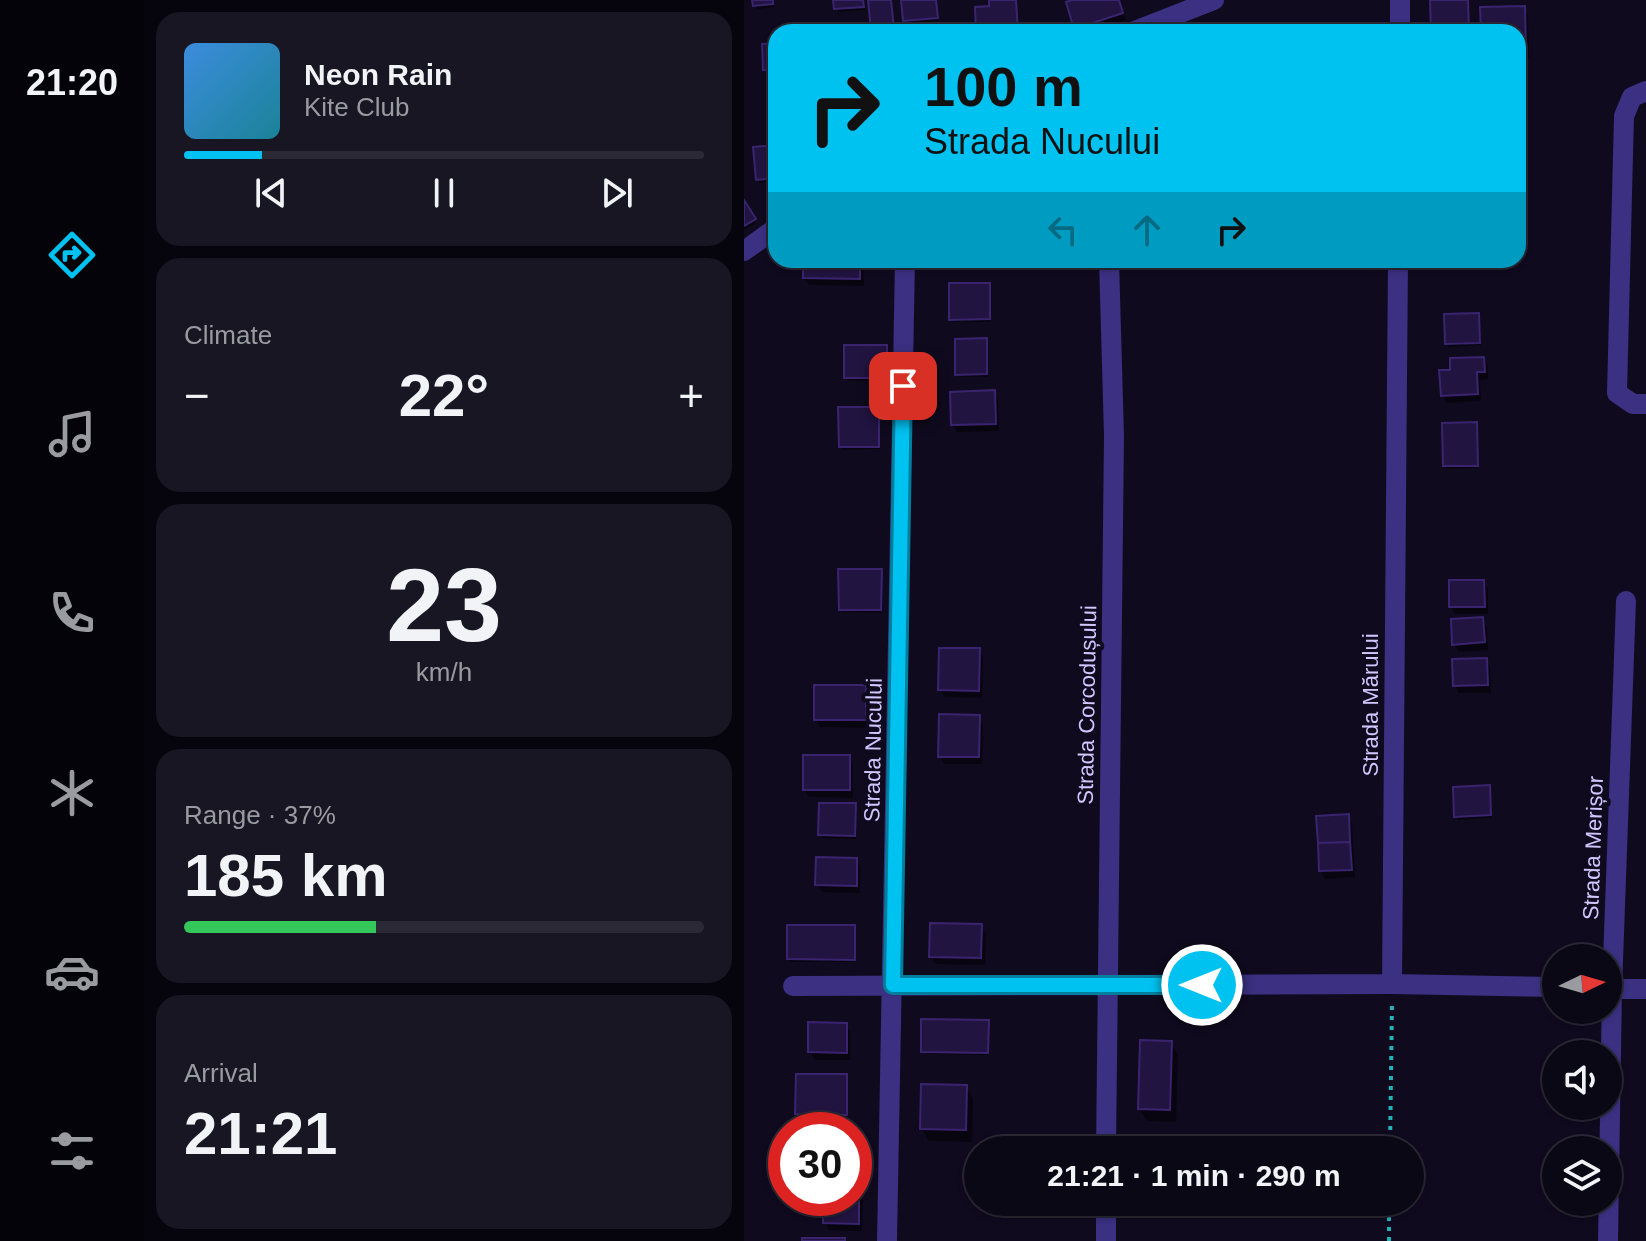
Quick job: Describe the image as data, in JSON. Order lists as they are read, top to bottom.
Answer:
{
  "streets": {
    "street": [
      "Strada Corcodușului",
      "Strada Mărului",
      "Strada Nucului",
      "Strada Merișor"
    ]
  },
  "north": "right",
  "page": {
    "tabs": "21:20",
    "turn": ["100 m", "Strada Nucului"],
    "song": ["Neon Rain", "Kite Club"],
    "tile": [
      "Climate",
      ["23", "km/h"],
      ["Range · 37%", "185 km"],
      ["Arrival", "21:21"]
    ],
    "heat": ["−", "22°", "+"],
    "limit": "30",
    "trip": "21:21 · 1 min · 290 m"
  }
}
